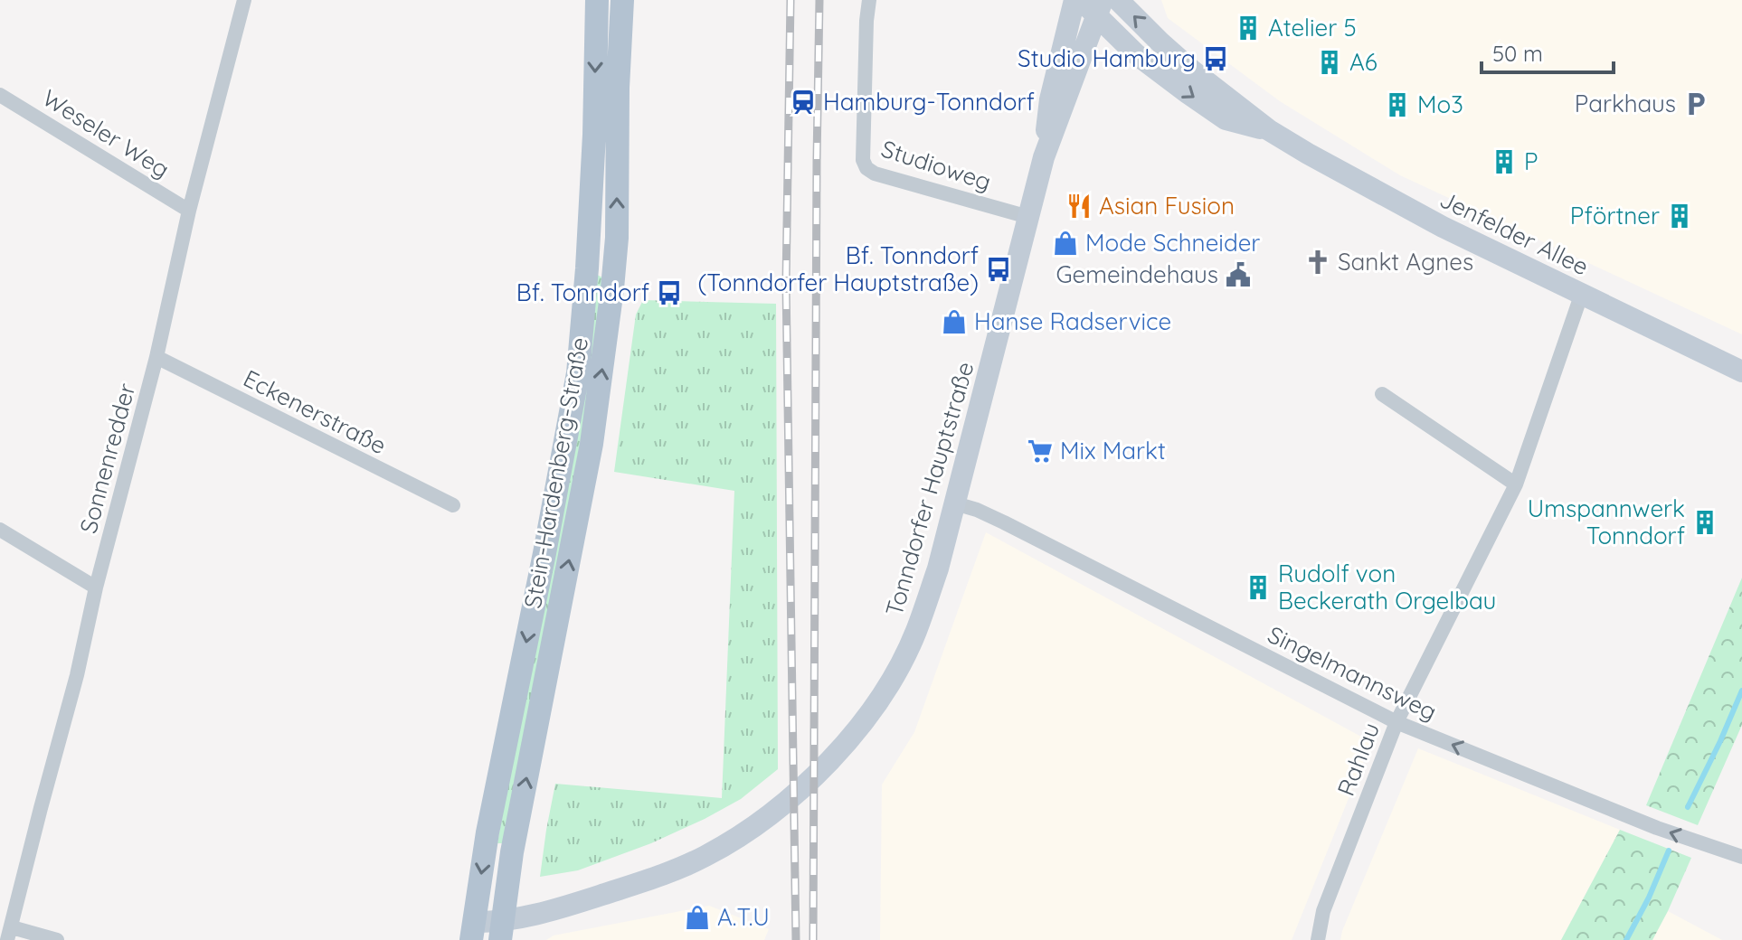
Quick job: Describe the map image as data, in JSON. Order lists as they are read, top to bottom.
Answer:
{
  "streets": {
    "main road": ["Jenfelder Allee", "Stein-Hardenberg-Straße", "Tonndorfer Hauptstraße"],
    "street": [
      "Weseler Weg",
      "Studioweg",
      "Eckenerstraße",
      "Sonnenredder",
      "Singelmannsweg",
      "Rahlau"
    ]
  },
  "crossings": [
    ["Weseler Weg", "Sonnenredder"],
    ["Studioweg", "Tonndorfer Hauptstraße"],
    ["Jenfelder Allee", "Tonndorfer Hauptstraße"],
    ["Jenfelder Allee", "Rahlau"],
    ["Eckenerstraße", "Sonnenredder"],
    ["Stein-Hardenberg-Straße", "Tonndorfer Hauptstraße"],
    ["Tonndorfer Hauptstraße", "Singelmannsweg"],
    ["Singelmannsweg", "Rahlau"]
  ],
  "one_way": ["Singelmannsweg"],
  "places": {
    "building": [
      "Atelier 5",
      "A6",
      "Mo3",
      "P",
      "Pförtner",
      "Umspannwerk Tonndorf",
      "Rudolf von Beckerath Orgelbau"
    ],
    "bus stop": ["Studio Hamburg", "Bf. Tonndorf (Tonndorfer Hauptstraße)", "Bf. Tonndorf"],
    "station": ["Hamburg-Tonndorf"],
    "parking": ["Parkhaus"],
    "restaurant": ["Asian Fusion"],
    "shop": ["Mode Schneider", "Hanse Radservice", "A.T.U"],
    "church": ["Sankt Agnes"],
    "public building": ["Gemeindehaus"],
    "supermarket": ["Mix Markt"]
  },
  "scale_bar": "50 m"
}
